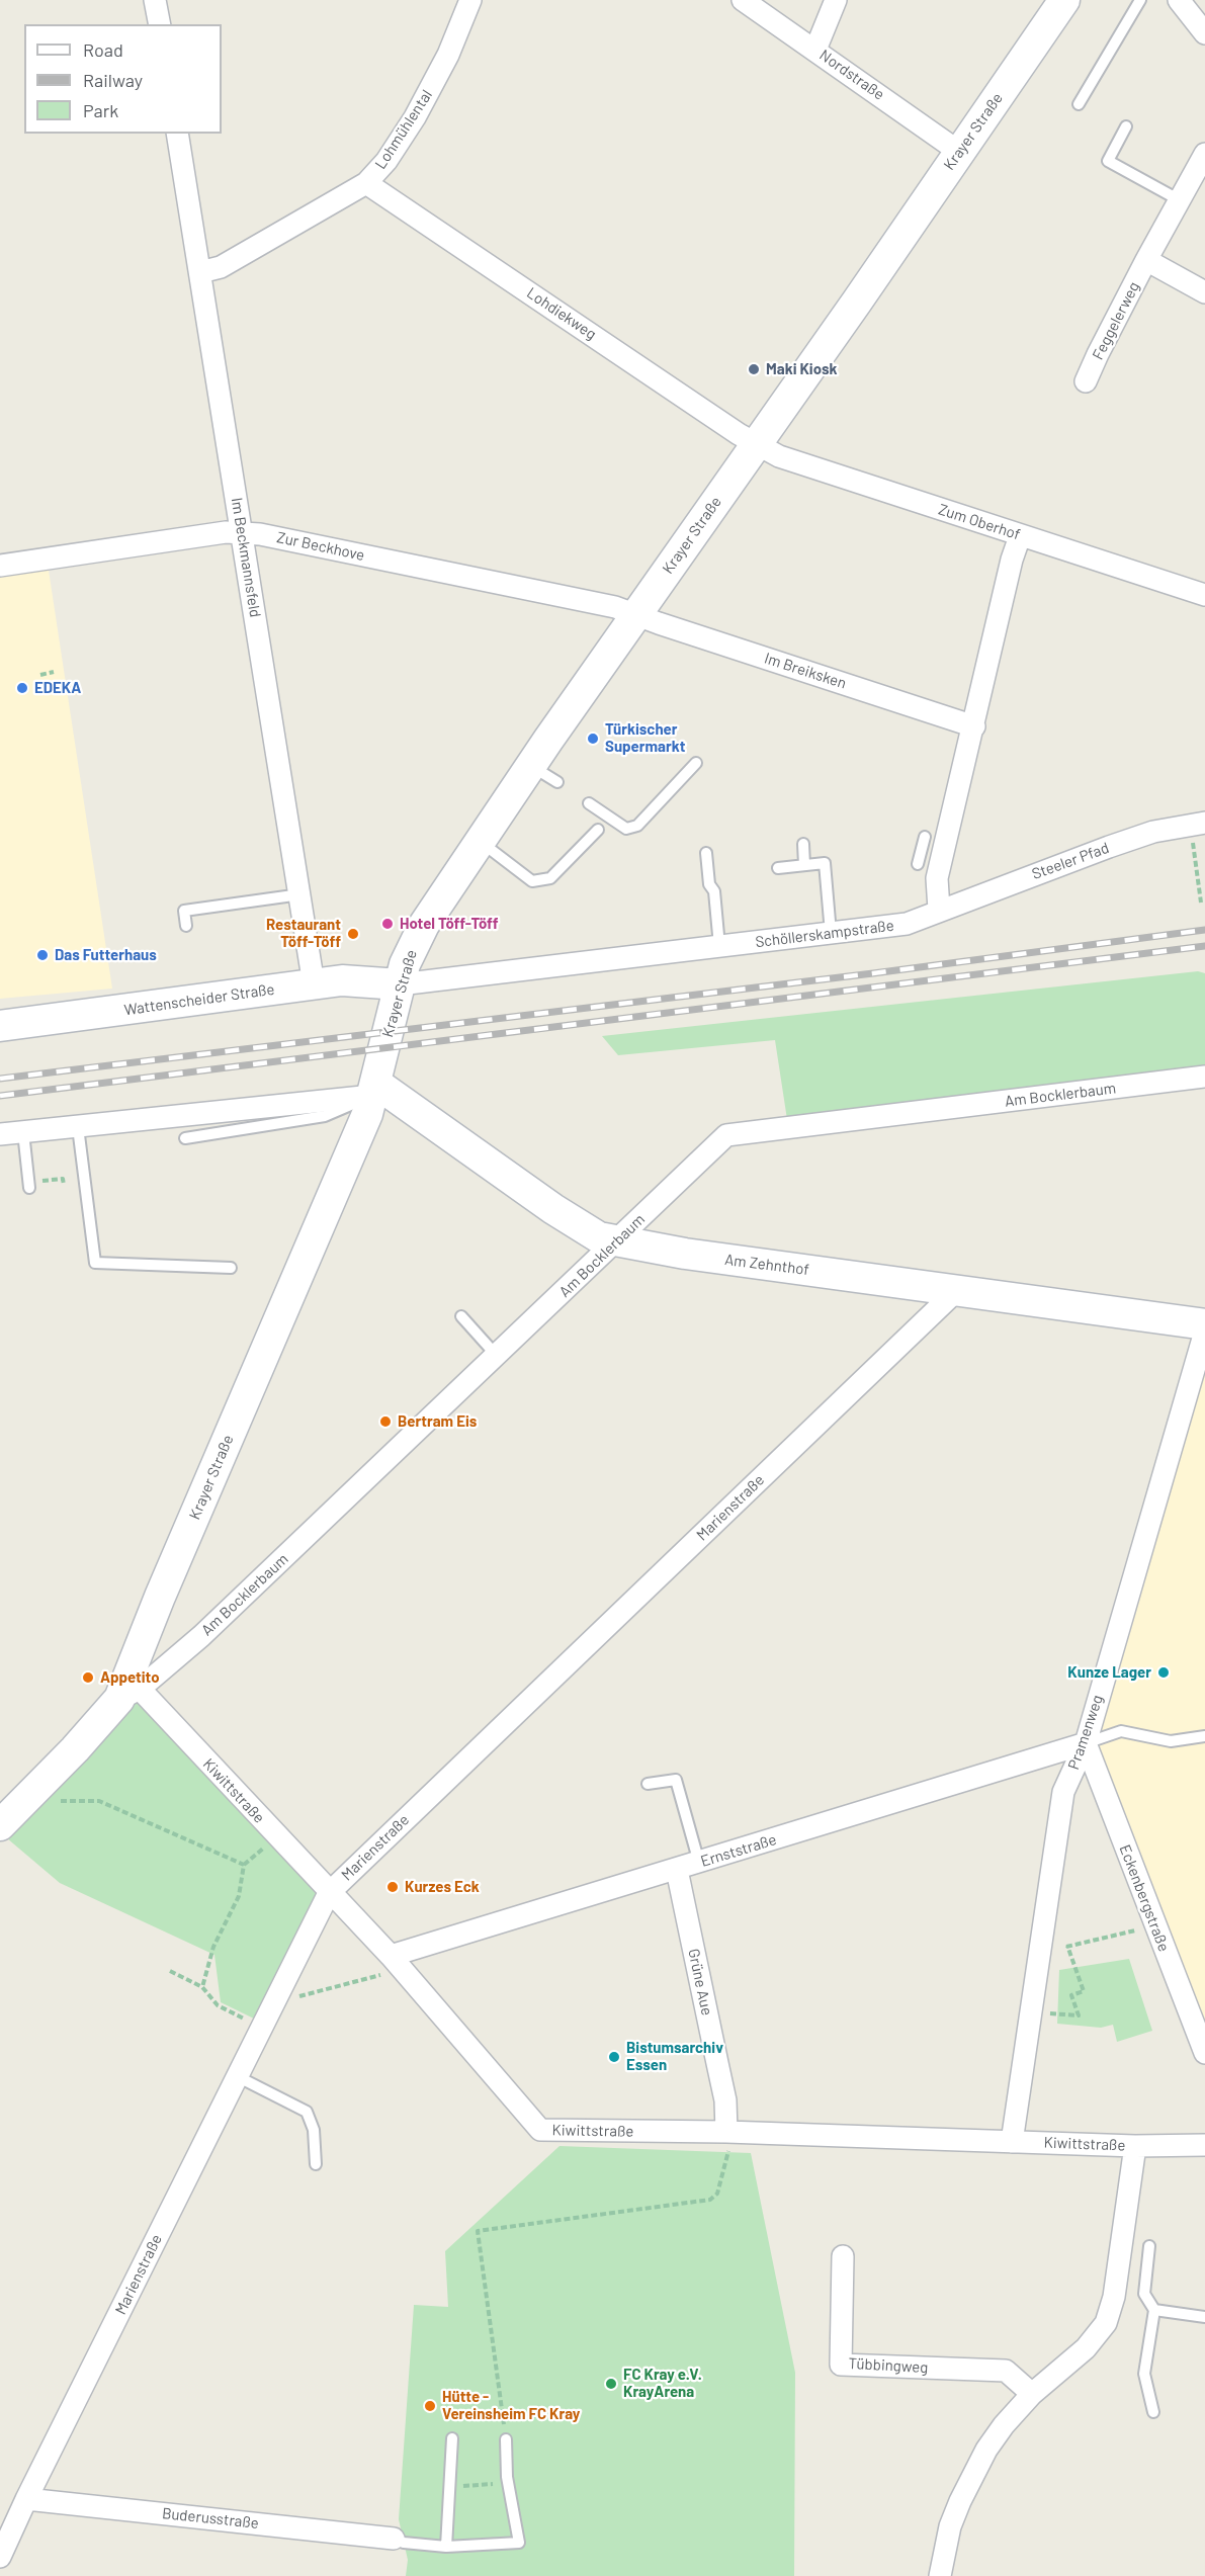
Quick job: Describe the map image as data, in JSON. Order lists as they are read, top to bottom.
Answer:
{
  "streets": {
    "main road": ["Krayer Straße", "Wattenscheider Straße", "Am Zehnthof"],
    "street": [
      "Nordstraße",
      "Lohmühlental",
      "Lohdiekweg",
      "Feggelerweg",
      "Zum Oberhof",
      "Zur Beckhove",
      "Im Beckmannsfeld",
      "Im Breiksken",
      "Steeler Pfad",
      "Schöllerskampstraße",
      "Am Bocklerbaum",
      "Marienstraße",
      "Pramenweg",
      "Kiwittstraße",
      "Ernststraße",
      "Eckenbergstraße",
      "Grüne Aue",
      "Tübbingweg",
      "Buderusstraße"
    ]
  },
  "crossings": [
    ["Nordstraße", "Krayer Straße"],
    ["Lohmühlental", "Lohdiekweg"],
    ["Lohmühlental", "Im Beckmannsfeld"],
    ["Krayer Straße", "Lohdiekweg"],
    ["Krayer Straße", "Zum Oberhof"],
    ["Krayer Straße", "Zur Beckhove"],
    ["Krayer Straße", "Im Breiksken"],
    ["Krayer Straße", "Schöllerskampstraße"],
    ["Krayer Straße", "Wattenscheider Straße"],
    ["Krayer Straße", "Am Bocklerbaum"],
    ["Krayer Straße", "Am Zehnthof"],
    ["Krayer Straße", "Kiwittstraße"],
    ["Lohdiekweg", "Zum Oberhof"],
    ["Zur Beckhove", "Im Beckmannsfeld"],
    ["Zur Beckhove", "Im Breiksken"],
    ["Im Beckmannsfeld", "Wattenscheider Straße"],
    ["Steeler Pfad", "Schöllerskampstraße"],
    ["Schöllerskampstraße", "Wattenscheider Straße"],
    ["Am Bocklerbaum", "Am Zehnthof"],
    ["Am Bocklerbaum", "Kiwittstraße"],
    ["Am Zehnthof", "Marienstraße"],
    ["Marienstraße", "Kiwittstraße"],
    ["Marienstraße", "Buderusstraße"],
    ["Pramenweg", "Kiwittstraße"],
    ["Pramenweg", "Ernststraße"],
    ["Pramenweg", "Eckenbergstraße"],
    ["Kiwittstraße", "Ernststraße"],
    ["Kiwittstraße", "Grüne Aue"],
    ["Ernststraße", "Eckenbergstraße"],
    ["Ernststraße", "Grüne Aue"]
  ],
  "places": [
    "Maki Kiosk",
    "EDEKA",
    "Türkischer Supermarkt",
    "Hotel Töff-Töff",
    "Restaurant Töff-Töff",
    "Das Futterhaus",
    "Bertram Eis",
    "Kunze Lager",
    "Appetito",
    "Kurzes Eck",
    "Bistumsarchiv Essen",
    "FC Kray e.V. KrayArena",
    "Hütte - Vereinsheim FC Kray"
  ],
  "legend": ["Road", "Railway", "Park"]
}
